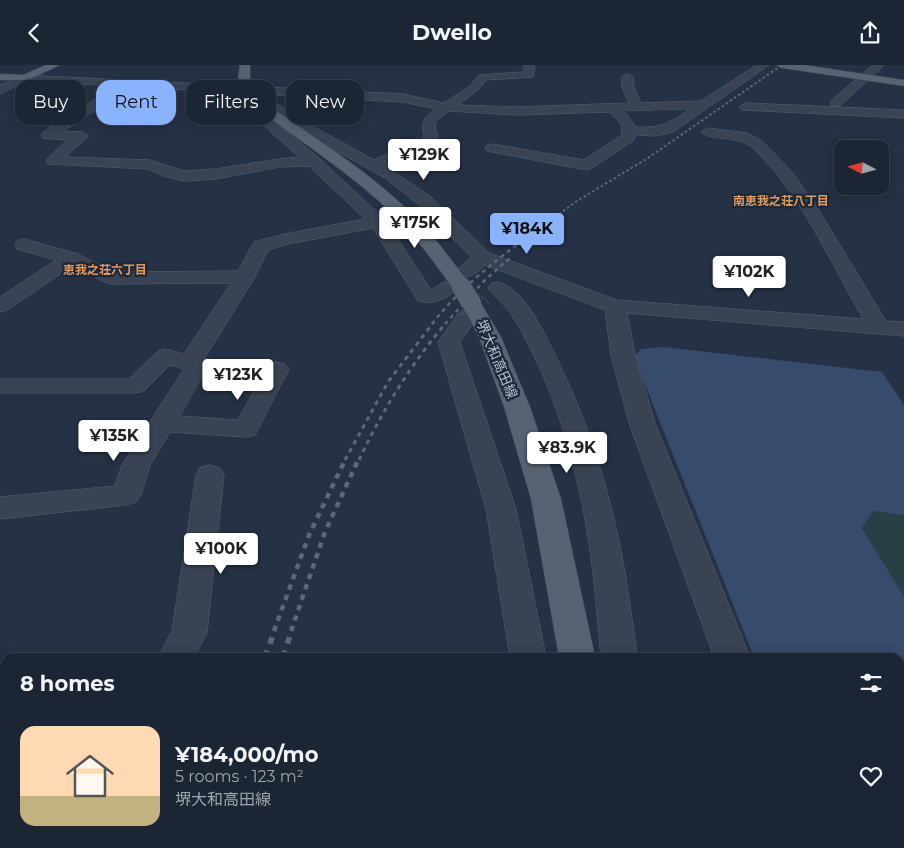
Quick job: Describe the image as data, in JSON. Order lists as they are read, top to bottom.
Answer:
{
  "streets": {
    "main road": ["堺大和高田線"]
  },
  "districts": ["南恵我之荘八丁目", "恵我之荘六丁目"],
  "north": "left",
  "page": {
    "header": "Dwello",
    "chip": [
      "Buy",
      "Rent",
      "Filters",
      "New"
    ],
    "price": [
      "¥129K",
      "¥175K",
      "¥184K",
      "¥102K",
      "¥123K",
      "¥135K",
      "¥83.9K",
      "¥100K"
    ],
    "heading": "8 homes",
    "list": [
      {
        "name": "¥184,000/mo",
        "note": "5 rooms · 123 m² · 堺大和高田線"
      }
    ]
  }
}
